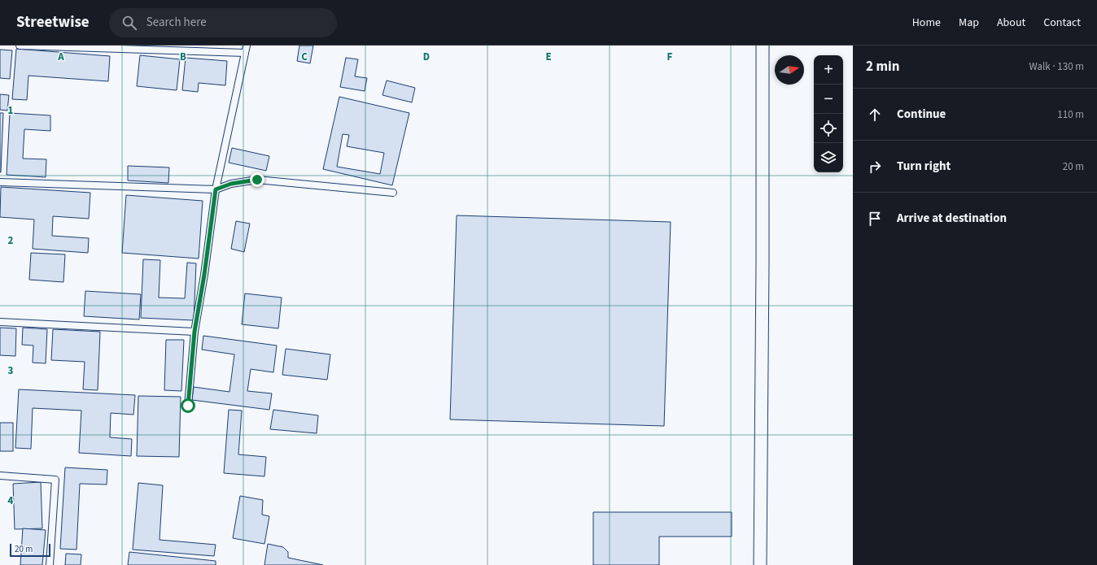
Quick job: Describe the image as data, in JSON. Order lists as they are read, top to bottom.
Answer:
{
  "scale_bar": "20 m",
  "north": "right",
  "page": {
    "header": "Streetwise",
    "search": "Search here",
    "nav": [
      "Home",
      "Map",
      "About",
      "Contact"
    ],
    "heading": ["2 min", "Walk · 130 m"],
    "map_buttons": ["+", "−"],
    "list": [
      ["Continue", "110 m"],
      ["Turn right", "20 m"],
      "Arrive at destination"
    ],
    "scale": "20 m"
  },
  "grid": {
    "columns": [
      "A",
      "B",
      "C",
      "D",
      "E",
      "F"
    ],
    "rows": [
      "1",
      "2",
      "3",
      "4"
    ]
  }
}
